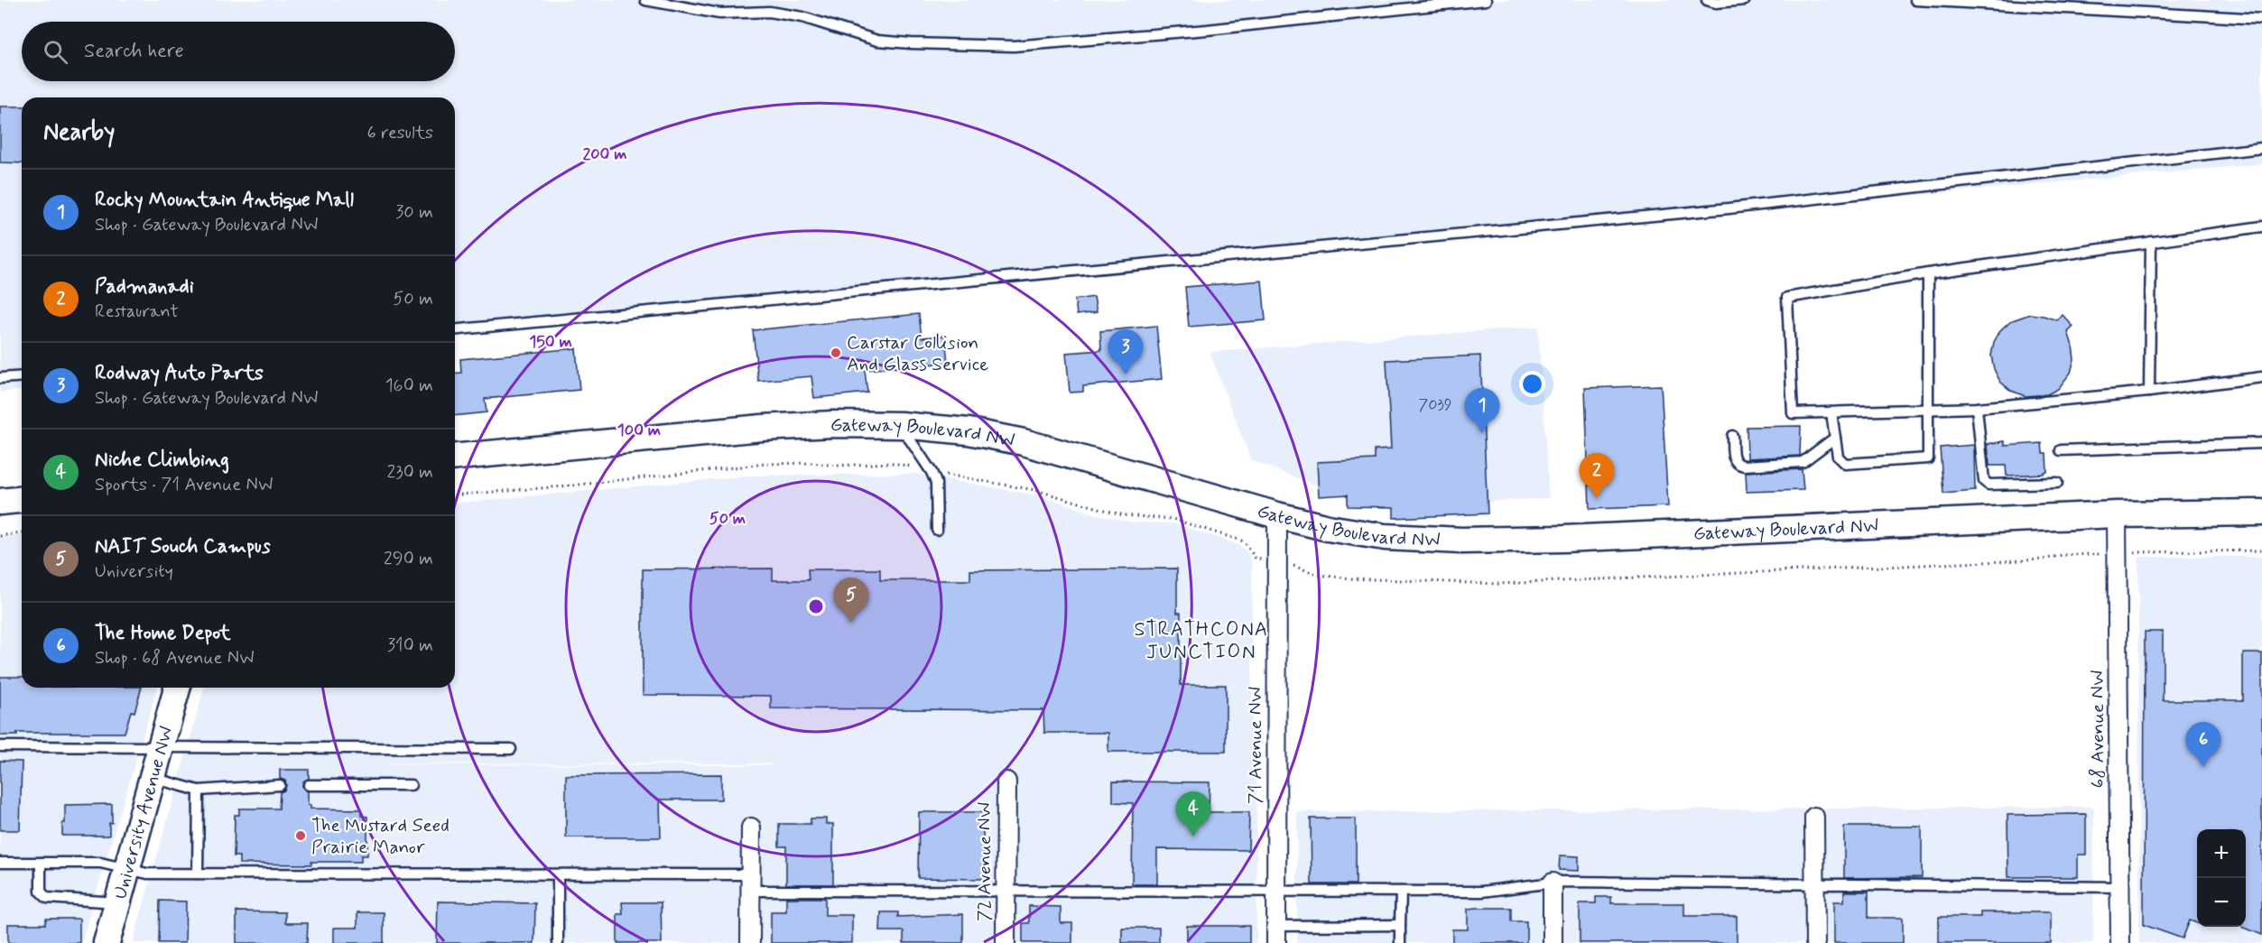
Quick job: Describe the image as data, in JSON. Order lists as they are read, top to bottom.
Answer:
{
  "streets": {
    "main road": ["Gateway Boulevard NW", "University Avenue NW"],
    "street": ["68 Avenue NW", "71 Avenue NW", "72 Avenue NW"]
  },
  "crossings": [
    ["Gateway Boulevard NW", "68 Avenue NW"],
    ["Gateway Boulevard NW", "71 Avenue NW"]
  ],
  "districts": ["STRATHCONA JUNCTION"],
  "places": ["Carstar Collision And Glass Service", "The Mustard Seed Prairie Manor"],
  "house_numbers": ["7039"],
  "page": {
    "search": "Search here",
    "heading": ["Nearby", "6 results"],
    "list": [
      {
        "mark": "1",
        "name": "Rocky Mountain Antique Mall",
        "note": "Shop · Gateway Boulevard NW",
        "value": "30 m"
      },
      {
        "mark": "2",
        "name": "Padmanadi",
        "note": "Restaurant",
        "value": "50 m"
      },
      {
        "mark": "3",
        "name": "Rodway Auto Parts",
        "note": "Shop · Gateway Boulevard NW",
        "value": "160 m"
      },
      {
        "mark": "4",
        "name": "Niche Climbing",
        "note": "Sports · 71 Avenue NW",
        "value": "230 m"
      },
      {
        "mark": "5",
        "name": "NAIT Souch Campus",
        "note": "University",
        "value": "290 m"
      },
      {
        "mark": "6",
        "name": "The Home Depot",
        "note": "Shop · 68 Avenue NW",
        "value": "310 m"
      }
    ],
    "pins": [
      "3",
      "1",
      "2",
      "5",
      "6",
      "4"
    ],
    "map_buttons": ["+", "−"]
  },
  "rings": [
    "200 m",
    "150 m",
    "100 m",
    "50 m"
  ]
}
